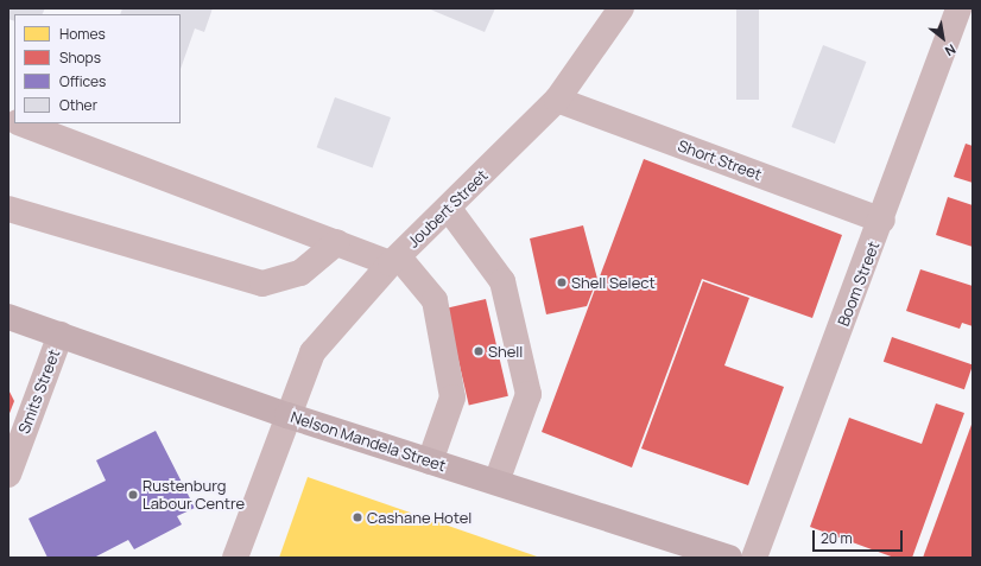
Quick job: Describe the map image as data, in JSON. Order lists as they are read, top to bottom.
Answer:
{
  "streets": {
    "main road": ["Nelson Mandela Street"],
    "street": [
      "Short Street",
      "Joubert Street",
      "Boom Street",
      "Smits Street"
    ]
  },
  "crossings": [
    ["Short Street", "Joubert Street"],
    ["Short Street", "Boom Street"],
    ["Joubert Street", "Nelson Mandela Street"],
    ["Smits Street", "Nelson Mandela Street"]
  ],
  "places": [
    "Shell Select",
    "Shell",
    "Rustenburg Labour Centre",
    "Cashane Hotel"
  ],
  "legend": [
    "Homes",
    "Shops",
    "Offices",
    "Other"
  ],
  "scale_bar": "20 m",
  "north": "bottom right"
}
